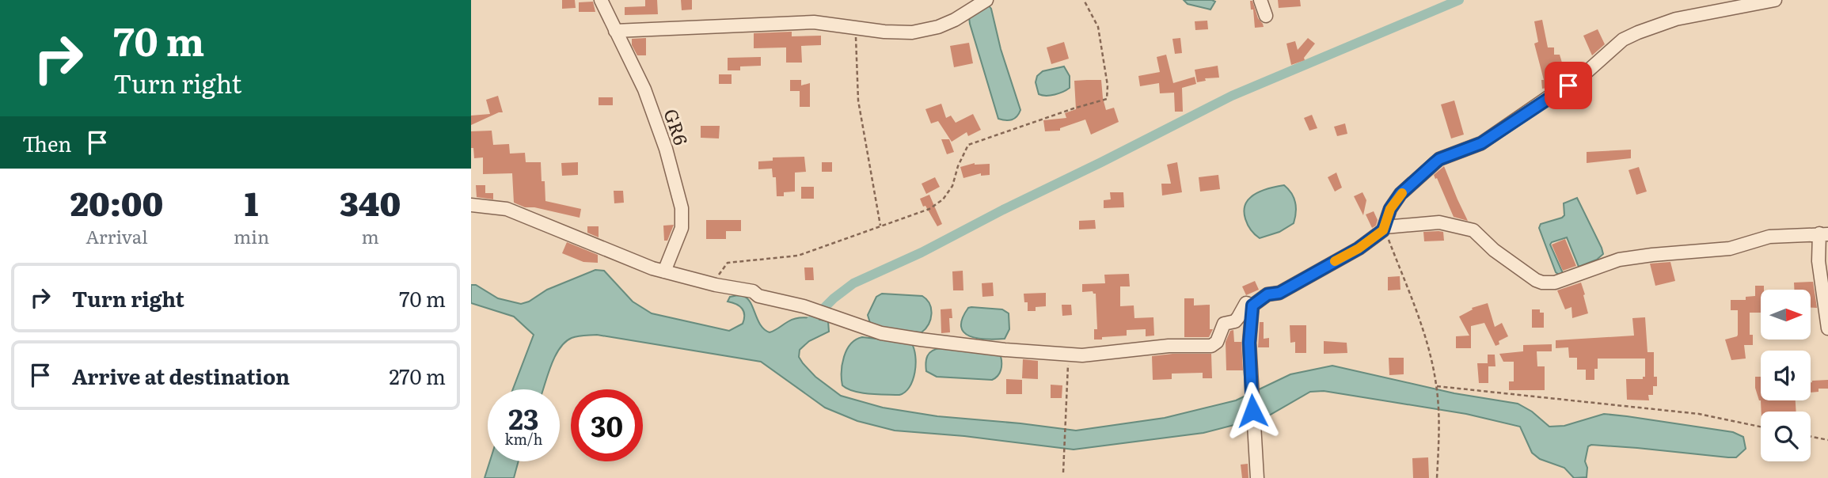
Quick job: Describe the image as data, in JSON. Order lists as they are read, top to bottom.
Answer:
{
  "streets": {
    "street": ["GR6"]
  },
  "north": "right",
  "page": {
    "turn": ["70 m", "Turn right"],
    "then": "Then",
    "eta": [
      "20:00",
      "Arrival",
      "1",
      "min",
      "340",
      "m"
    ],
    "list": [
      {
        "name": "Turn right",
        "value": "70 m"
      },
      {
        "name": "Arrive at destination",
        "value": "270 m"
      }
    ],
    "speed": "23 km/h",
    "limit": "30"
  }
}
